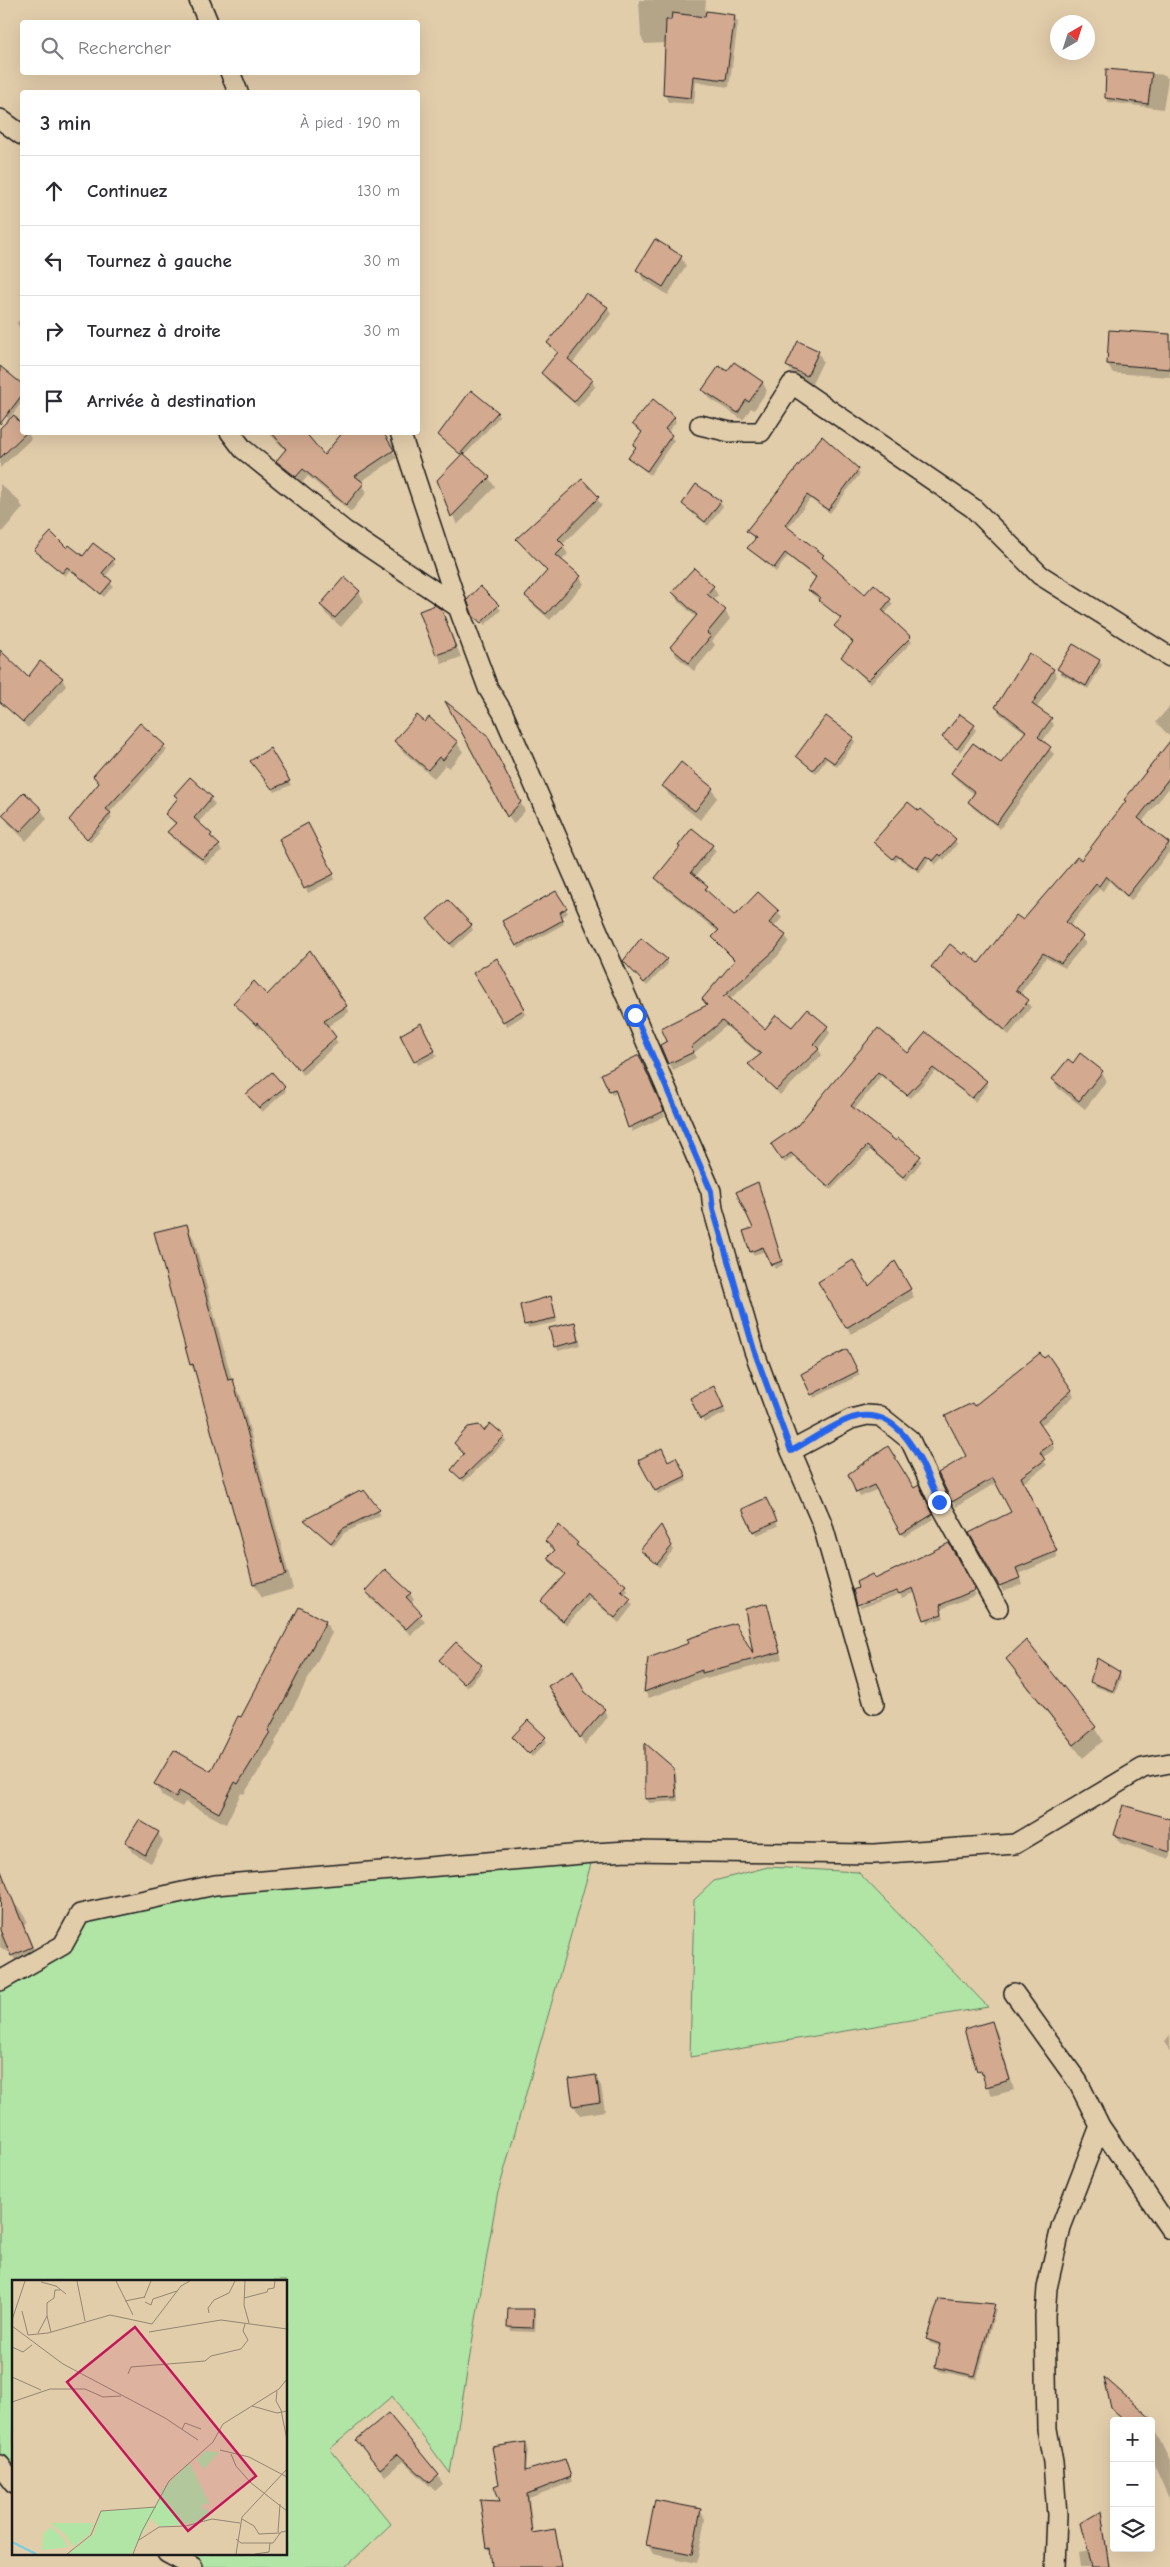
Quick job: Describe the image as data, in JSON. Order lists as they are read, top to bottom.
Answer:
{
  "north": "top right",
  "page": {
    "search": "Rechercher",
    "heading": ["3 min", "À pied · 190 m"],
    "list": [
      ["Continuez", "130 m"],
      ["Tournez à gauche", "30 m"],
      ["Tournez à droite", "30 m"],
      "Arrivée à destination"
    ],
    "map_buttons": ["+", "−"]
  }
}
